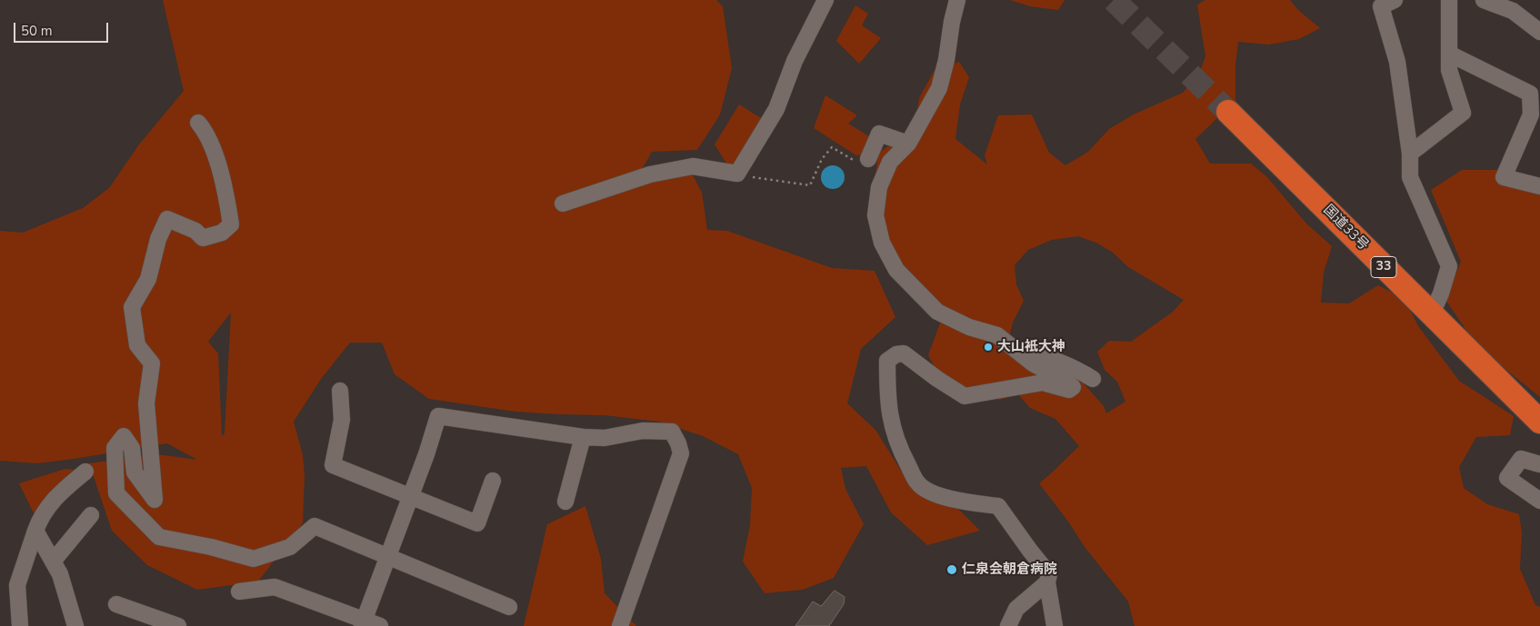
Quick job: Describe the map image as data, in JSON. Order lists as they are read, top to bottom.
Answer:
{
  "streets": {
    "highway": ["国道33号", "33"]
  },
  "places": ["大山衹大神", "仁泉会朝倉病院"],
  "scale_bar": "50 m"
}
